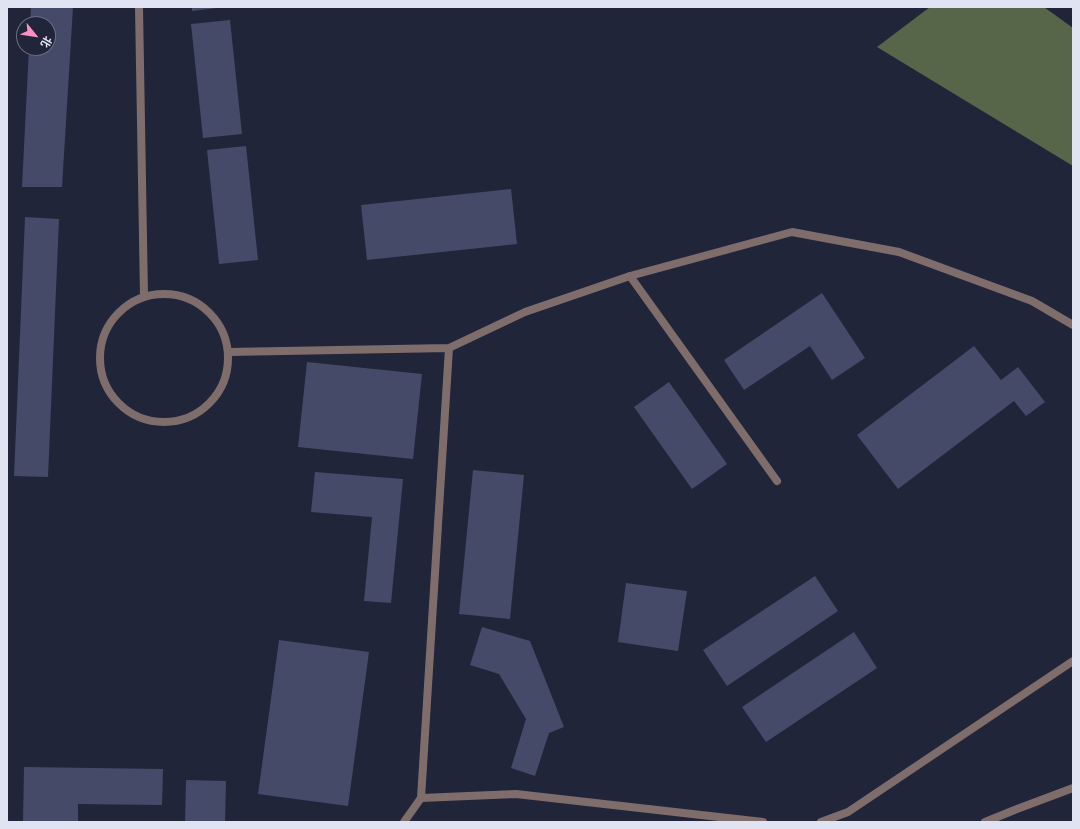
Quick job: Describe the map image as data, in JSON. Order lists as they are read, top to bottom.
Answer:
{
  "north": "bottom right"
}
